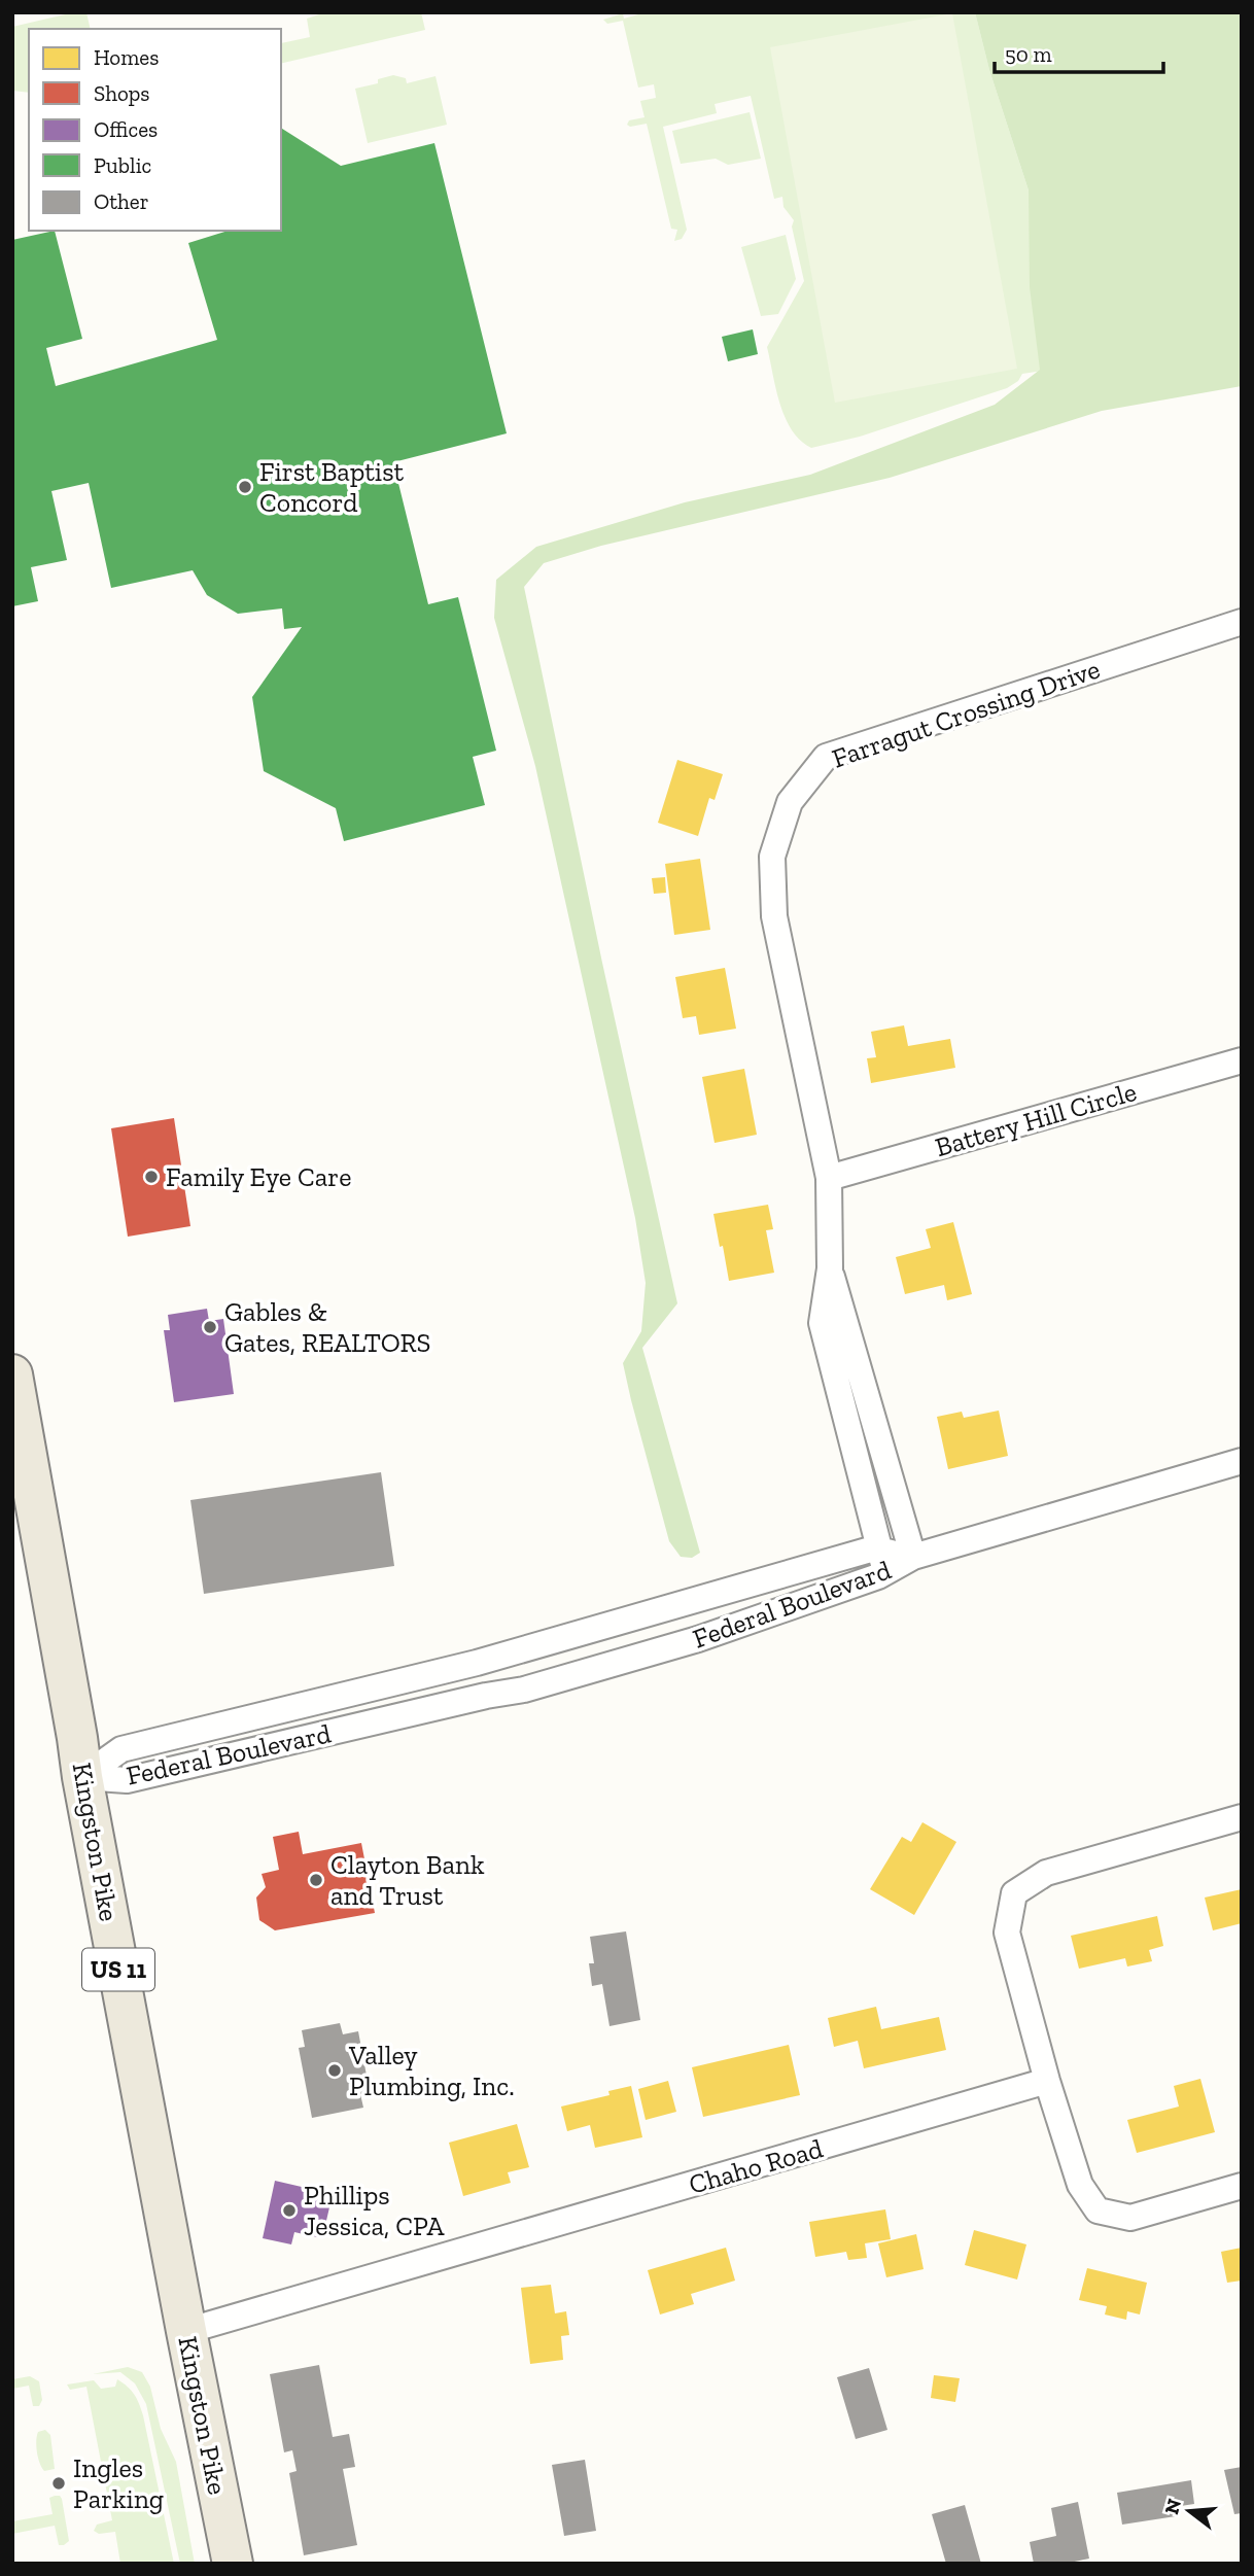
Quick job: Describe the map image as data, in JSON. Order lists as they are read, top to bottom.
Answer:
{
  "streets": {
    "main road": ["Kingston Pike", "US 11"],
    "street": [
      "Farragut Crossing Drive",
      "Battery Hill Circle",
      "Federal Boulevard",
      "Chaho Road"
    ]
  },
  "crossings": [
    ["Farragut Crossing Drive", "Battery Hill Circle"],
    ["Farragut Crossing Drive", "Federal Boulevard"],
    ["Federal Boulevard", "Kingston Pike"],
    ["Kingston Pike", "Chaho Road"]
  ],
  "places": [
    "First Baptist Concord",
    "Family Eye Care",
    "Gables & Gates, REALTORS",
    "Clayton Bank and Trust",
    "Valley Plumbing, Inc.",
    "Phillips Jessica, CPA",
    "Ingles Parking"
  ],
  "legend": [
    "Homes",
    "Shops",
    "Offices",
    "Public",
    "Other"
  ],
  "scale_bar": "50 m",
  "north": "left"
}
